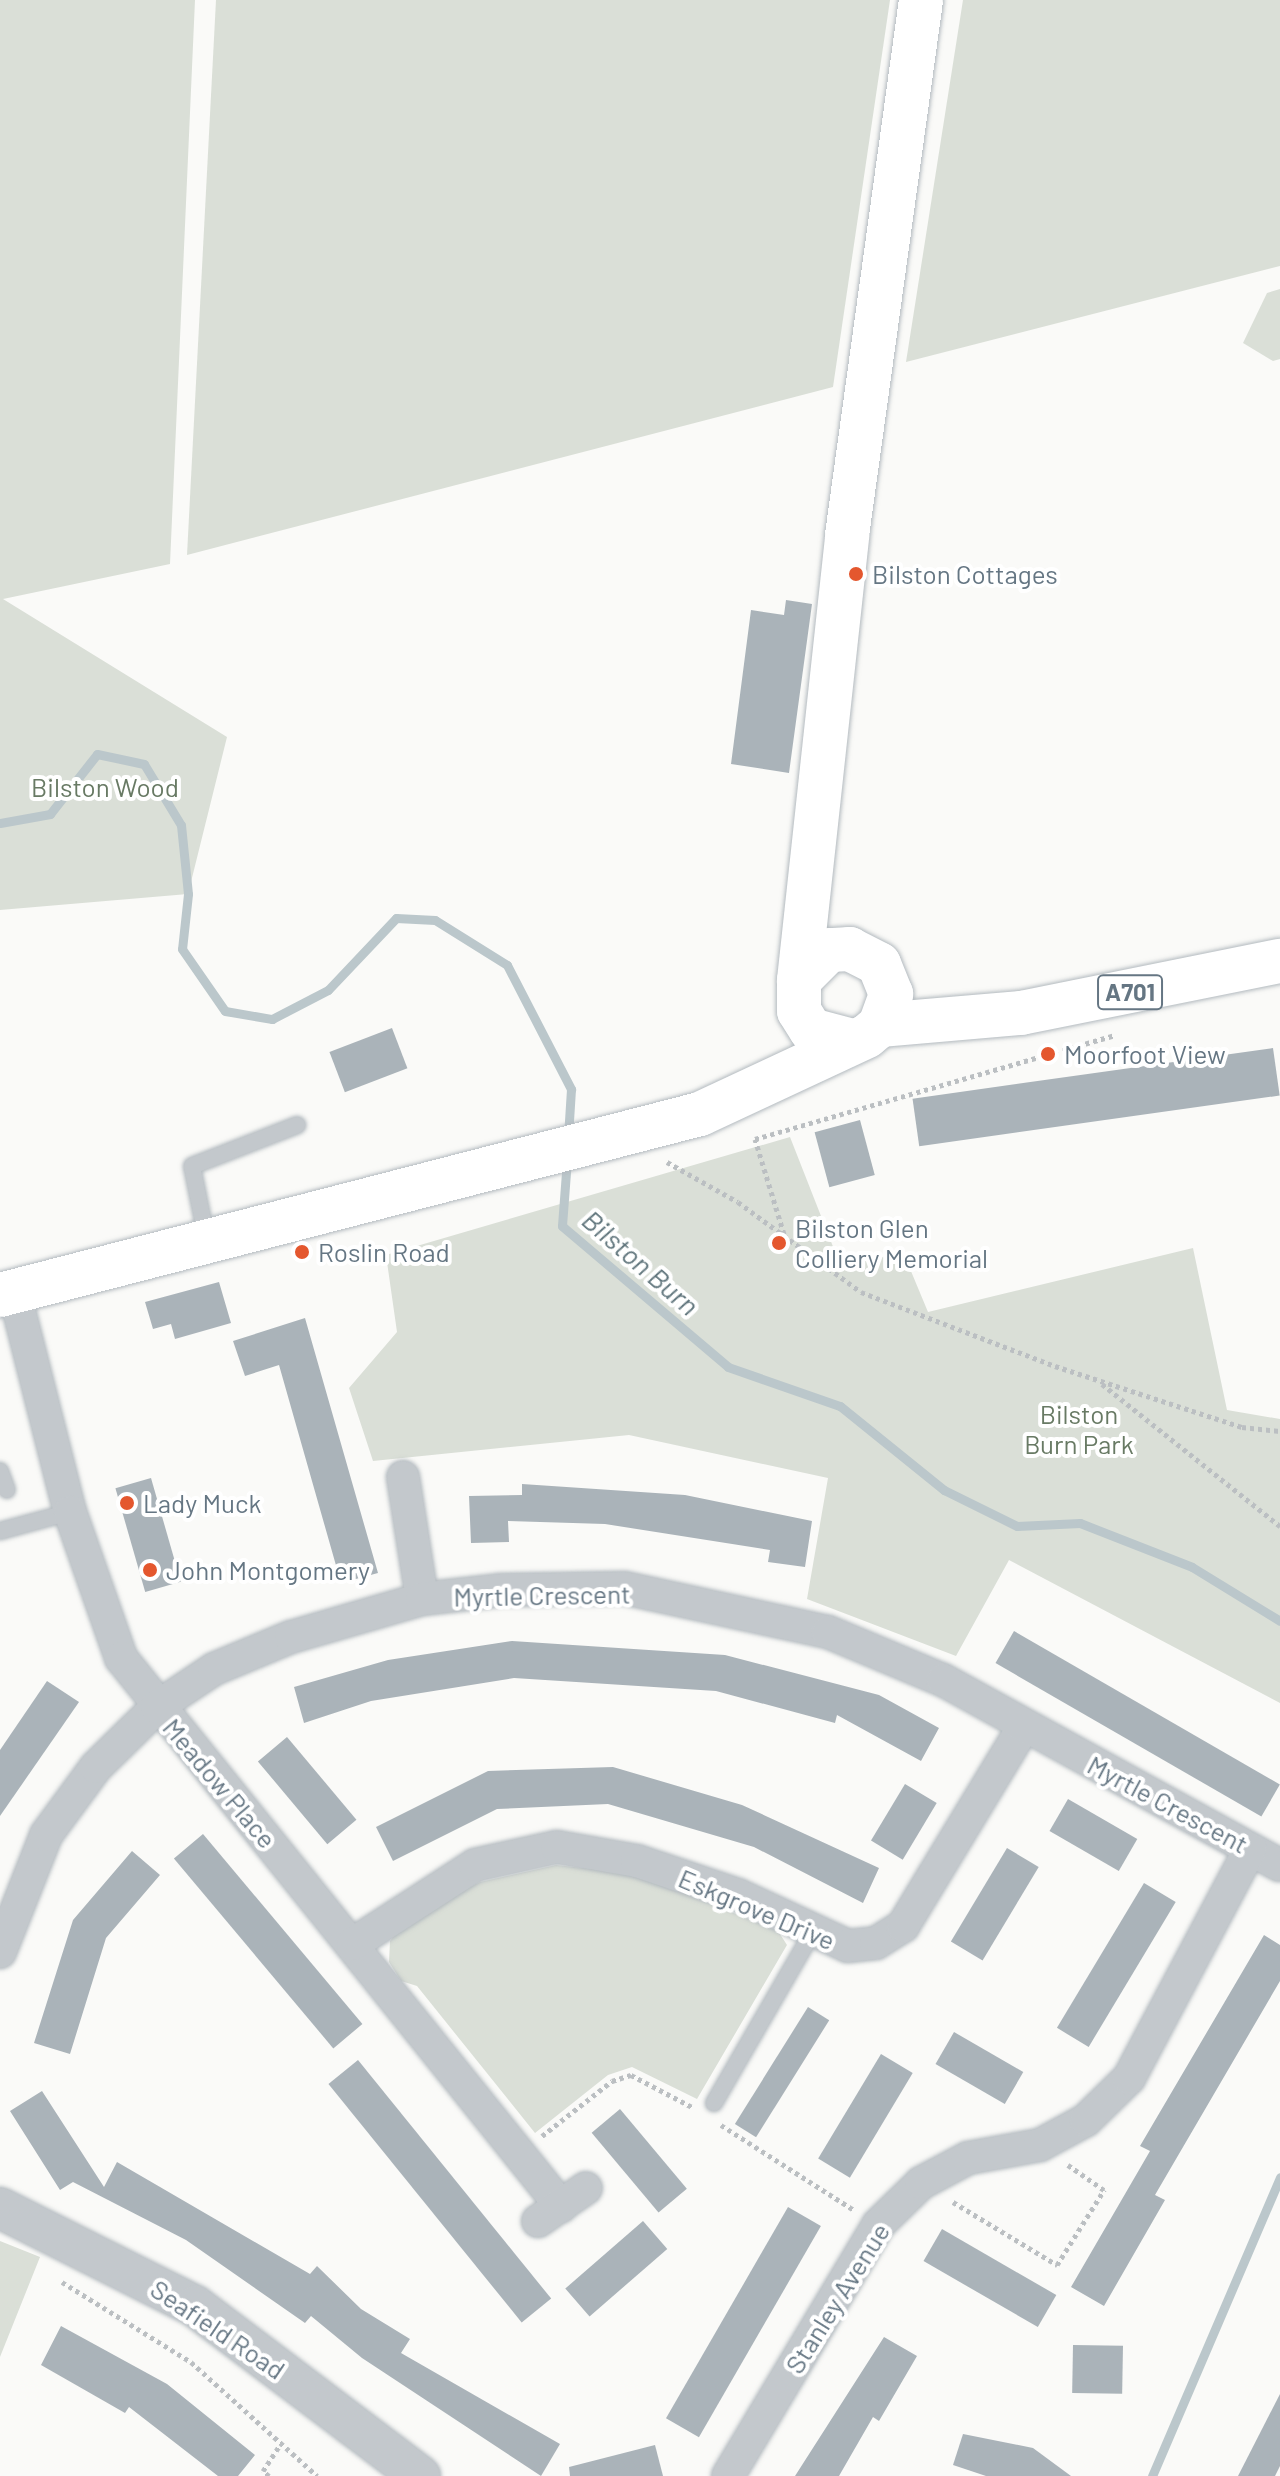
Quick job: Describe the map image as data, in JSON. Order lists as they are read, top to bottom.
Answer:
{
  "streets": {
    "main road": ["A701"],
    "street": [
      "Myrtle Crescent",
      "Meadow Place",
      "Eskgrove Drive",
      "Stanley Avenue",
      "Seafield Road"
    ]
  },
  "crossings": [
    ["A701", "Meadow Place"],
    ["Myrtle Crescent", "Meadow Place"],
    ["Myrtle Crescent", "Eskgrove Drive"],
    ["Myrtle Crescent", "Stanley Avenue"],
    ["Meadow Place", "Eskgrove Drive"]
  ],
  "water": ["Bilston Burn"],
  "parks": ["Bilston Wood", "Bilston Burn Park"],
  "places": [
    "Bilston Cottages",
    "Moorfoot View",
    "Bilston Glen Colliery Memorial",
    "Roslin Road",
    "Lady Muck",
    "John Montgomery"
  ]
}
